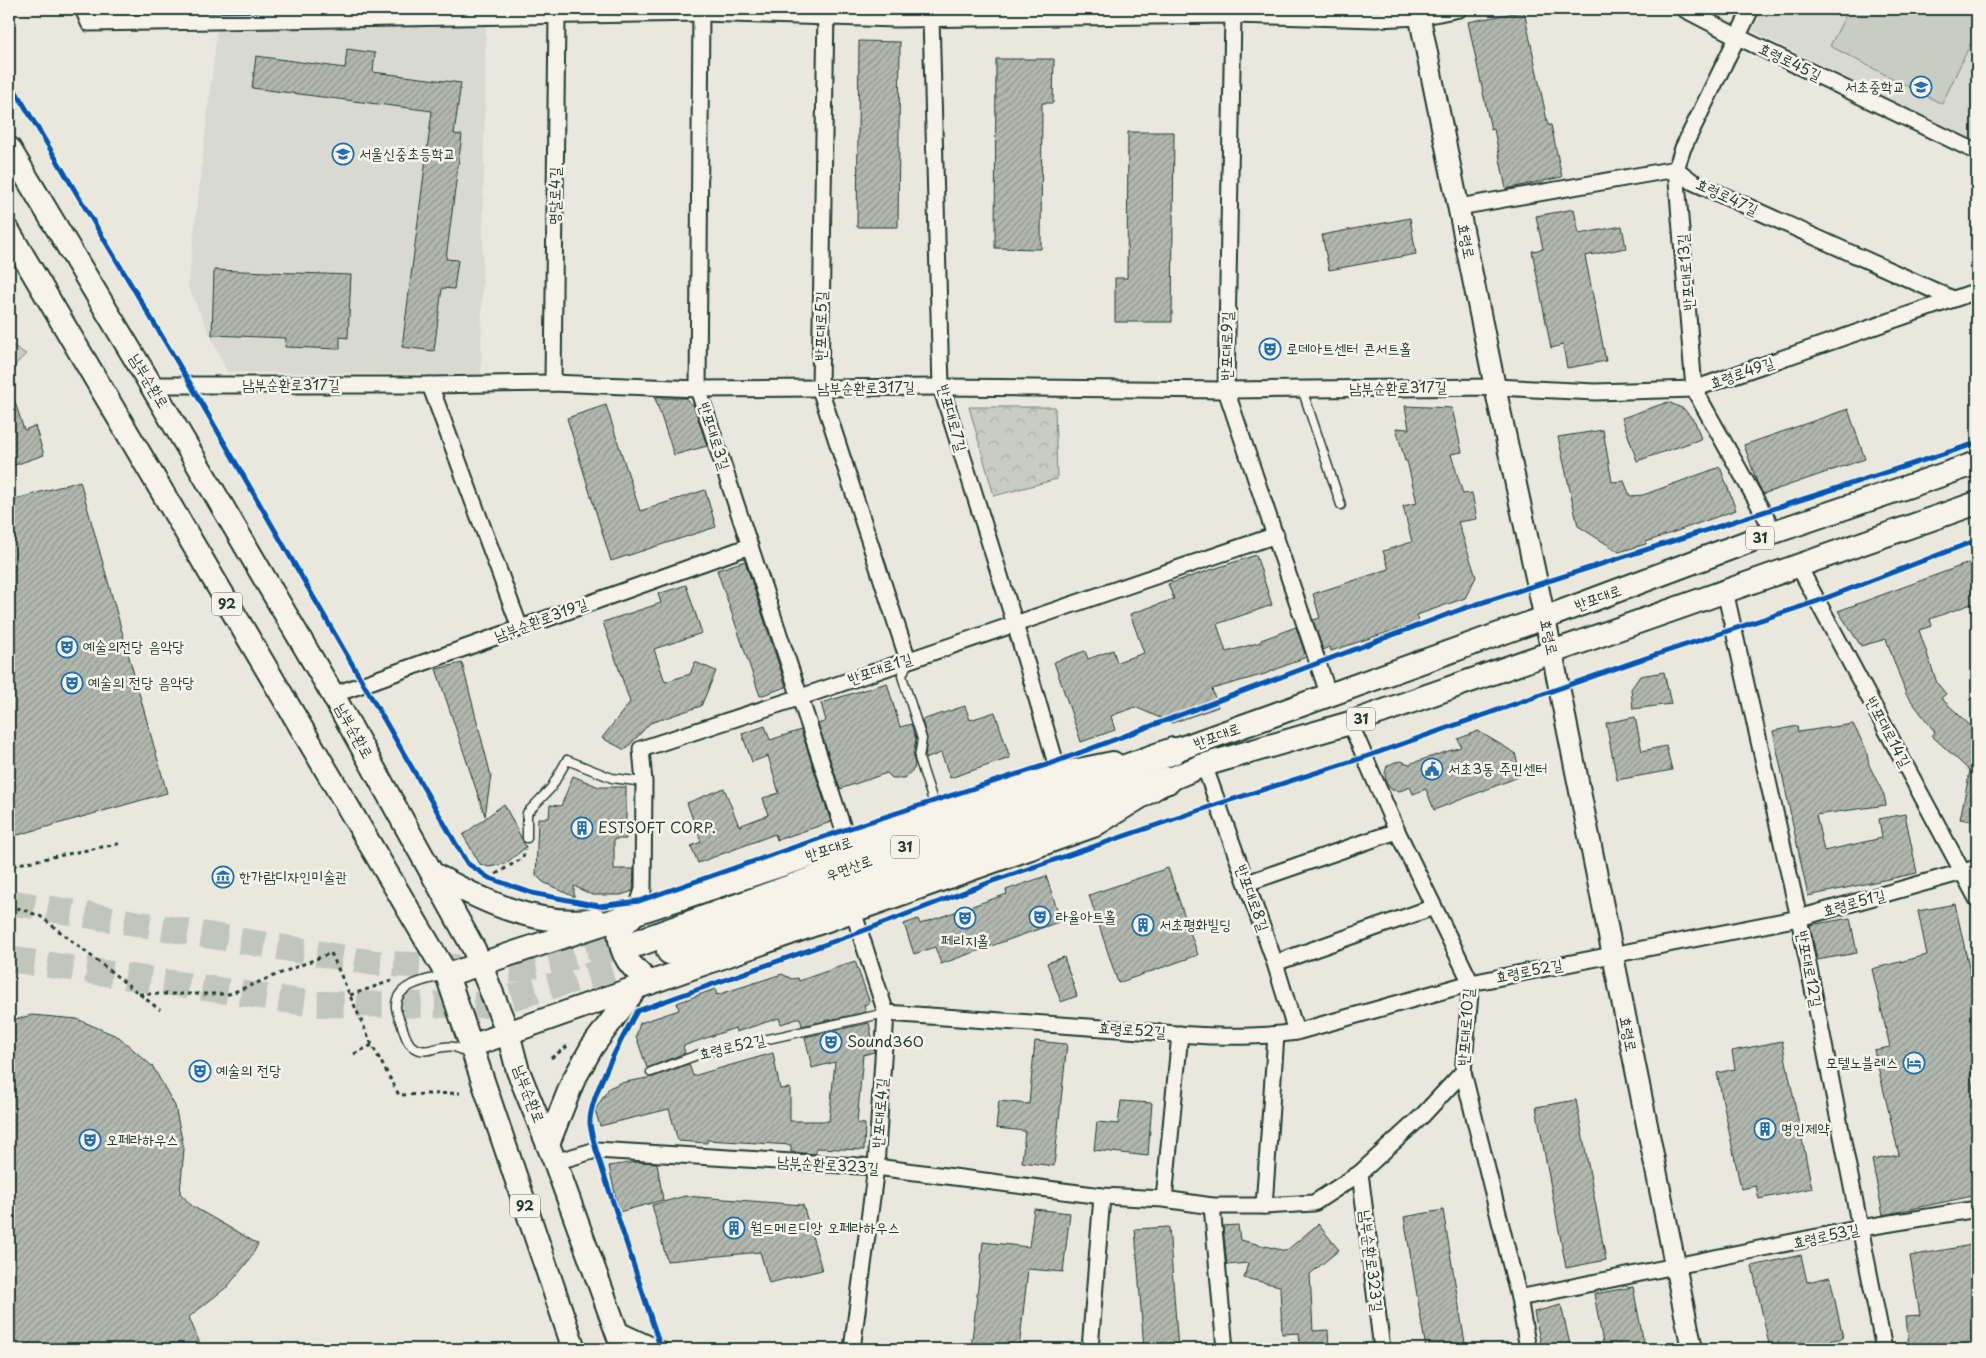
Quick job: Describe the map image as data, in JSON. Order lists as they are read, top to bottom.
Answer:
{
  "streets": {
    "highway": ["31", "우면산로"],
    "main road": [
      "효령로",
      "남부순환로",
      "반포대로",
      "92"
    ],
    "street": [
      "효령로45길",
      "명달로4길",
      "효령로47길",
      "반포대로13길",
      "반포대로5길",
      "반포대로9길",
      "효령로49길",
      "남부순환로317길",
      "반포대로7길",
      "반포대로3길",
      "남부순환로319길",
      "반포대로1길",
      "반포대로14길",
      "반포대로8길",
      "효령로51길",
      "반포대로12길",
      "효령로52길",
      "반포대로10길",
      "반포대로4길",
      "남부순환로323길",
      "효령로53길"
    ]
  },
  "crossings": [
    ["효령로45길", "반포대로13길"],
    ["명달로4길", "남부순환로317길"],
    ["효령로47길", "반포대로13길"],
    ["효령로47길", "효령로49길"],
    ["효령로", "효령로49길"],
    ["효령로", "남부순환로317길"],
    ["효령로", "반포대로"],
    ["효령로", "효령로51길"],
    ["효령로", "효령로52길"],
    ["효령로", "효령로53길"],
    ["반포대로13길", "효령로49길"],
    ["반포대로13길", "반포대로"],
    ["반포대로5길", "남부순환로317길"],
    ["반포대로5길", "반포대로1길"],
    ["반포대로9길", "남부순환로317길"],
    ["반포대로9길", "반포대로"],
    ["반포대로9길", "반포대로1길"],
    ["효령로49길", "남부순환로317길"],
    ["남부순환로", "남부순환로317길"],
    ["남부순환로", "반포대로"],
    ["남부순환로", "남부순환로319길"],
    ["남부순환로", "남부순환로323길"],
    ["남부순환로317길", "반포대로7길"],
    ["남부순환로317길", "반포대로3길"],
    ["반포대로7길", "반포대로"],
    ["반포대로7길", "반포대로1길"],
    ["반포대로3길", "반포대로"],
    ["반포대로3길", "남부순환로319길"],
    ["반포대로3길", "반포대로1길"],
    ["반포대로", "92"],
    ["반포대로", "반포대로1길"],
    ["반포대로", "반포대로14길"],
    ["반포대로", "우면산로"],
    ["반포대로", "반포대로8길"],
    ["반포대로", "반포대로12길"],
    ["반포대로", "반포대로10길"],
    ["반포대로", "반포대로4길"],
    ["반포대로14길", "효령로51길"],
    ["반포대로8길", "효령로52길"],
    ["효령로51길", "반포대로12길"],
    ["효령로51길", "효령로52길"],
    ["반포대로12길", "효령로53길"],
    ["효령로52길", "반포대로10길"],
    ["효령로52길", "반포대로4길"],
    ["반포대로10길", "남부순환로323길"],
    ["반포대로4길", "남부순환로323길"]
  ],
  "places": {
    "school or university": ["서초중학교", "서울신중초등학교"],
    "theatre": [
      "로데아트센터 콘서트홀",
      "예술의전당 음악당",
      "예술의 전당 음악당",
      "라율아트홀",
      "페리지홀",
      "Sound360",
      "예술의 전당",
      "오페라하우스"
    ],
    "public building": ["서초3동 주민센터"],
    "building": [
      "ESTSOFT CORP.",
      "서초평화빌딩",
      "명인제약",
      "월드메르디앙 오페라하우스"
    ],
    "museum": ["한가람디자인미술관"],
    "hotel": ["모텔노블레스"]
  }
}
